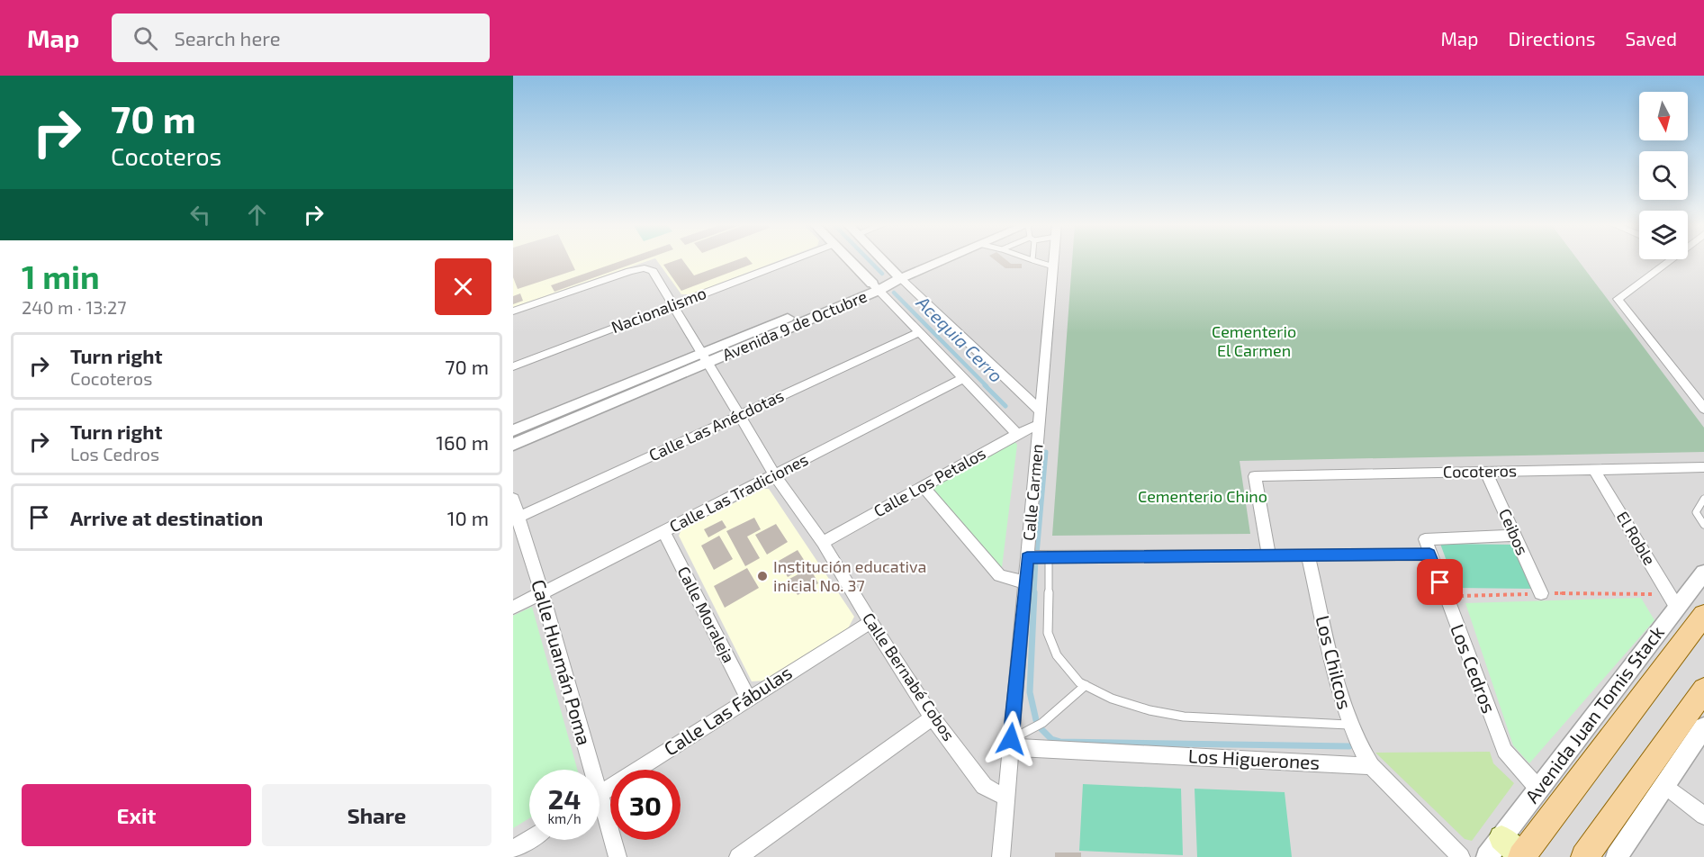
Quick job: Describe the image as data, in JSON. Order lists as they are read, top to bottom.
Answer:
{
  "streets": {
    "main road": ["Avenida Juan Tomis Stack"],
    "street": [
      "Nacionalismo",
      "Avenida 9 de Octubre",
      "Calle Las Anécdotas",
      "Cocoteros",
      "Calle Los Petalos",
      "Calle Carmen",
      "Calle Las Tradiciones",
      "Ceibos",
      "El Roble",
      "Calle Moraleja",
      "Calle Huamán Poma",
      "Los Chilcos",
      "Los Cedros",
      "Calle Bernabé Cobos",
      "Calle Las Fábulas",
      "Los Higuerones"
    ]
  },
  "crossings": [
    ["Nacionalismo", "Calle Bernabé Cobos"],
    ["Avenida 9 de Octubre", "Calle Bernabé Cobos"],
    ["Calle Las Anécdotas", "Calle Huamán Poma"],
    ["Calle Las Anécdotas", "Calle Bernabé Cobos"],
    ["Cocoteros", "Ceibos"],
    ["Cocoteros", "El Roble"],
    ["Calle Los Petalos", "Calle Carmen"],
    ["Calle Los Petalos", "Calle Bernabé Cobos"],
    ["Calle Carmen", "Calle Bernabé Cobos"],
    ["Calle Carmen", "Los Higuerones"],
    ["Calle Las Tradiciones", "Calle Moraleja"],
    ["Calle Las Tradiciones", "Calle Huamán Poma"],
    ["Calle Las Tradiciones", "Calle Bernabé Cobos"],
    ["Ceibos", "Los Cedros"],
    ["El Roble", "Avenida Juan Tomis Stack"],
    ["Calle Moraleja", "Calle Las Fábulas"],
    ["Los Chilcos", "Los Higuerones"],
    ["Los Cedros", "Avenida Juan Tomis Stack"],
    ["Calle Bernabé Cobos", "Calle Las Fábulas"]
  ],
  "water": ["Acequia Cerro"],
  "parks": ["Cementerio El Carmen", "Cementerio Chino"],
  "places": ["Institución educativa inicial No. 37"],
  "north": "bottom",
  "page": {
    "header": "Map",
    "search": "Search here",
    "nav": ["Map", "Directions", "Saved"],
    "turn": ["70 m", "Cocoteros"],
    "heading": ["1 min", "240 m · 13:27"],
    "list": [
      {
        "name": "Turn right",
        "note": "Cocoteros",
        "value": "70 m"
      },
      {
        "name": "Turn right",
        "note": "Los Cedros",
        "value": "160 m"
      },
      {
        "name": "Arrive at destination",
        "value": "10 m"
      }
    ],
    "speed": "24 km/h",
    "limit": "30",
    "buttons": ["Exit", "Share"]
  }
}
